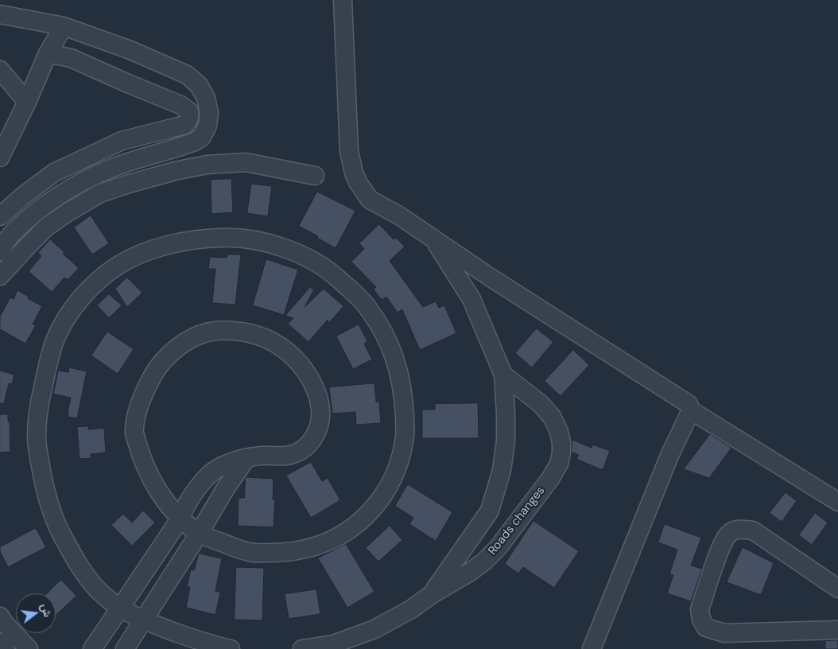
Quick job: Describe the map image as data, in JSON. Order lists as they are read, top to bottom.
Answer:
{
  "streets": {
    "street": ["Roads changes"]
  },
  "north": "right"
}
